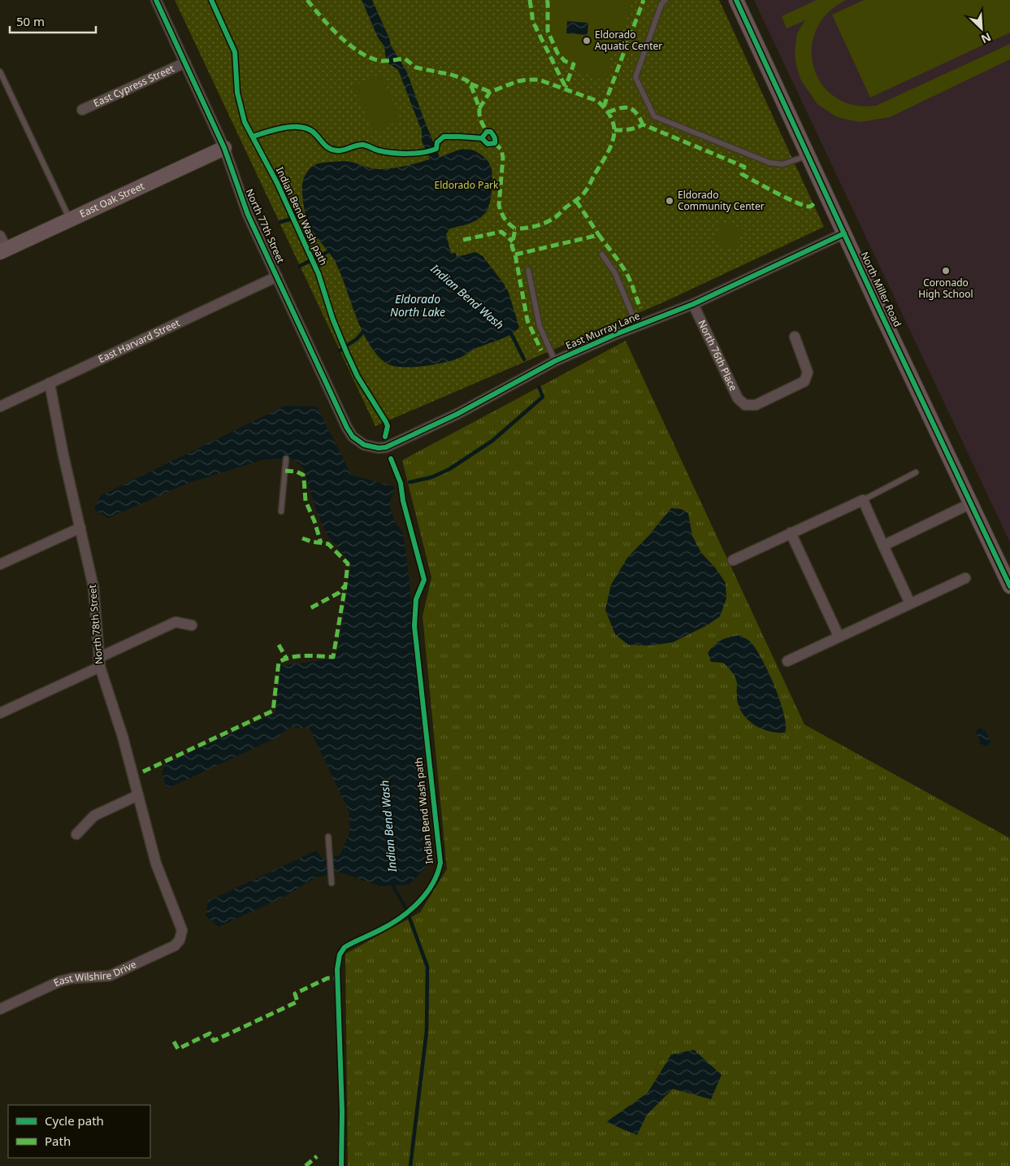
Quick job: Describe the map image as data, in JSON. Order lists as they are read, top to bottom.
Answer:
{
  "streets": {
    "street": [
      "East Cypress Street",
      "East Oak Street",
      "North 77th Street",
      "North Miller Road",
      "East Murray Lane",
      "East Harvard Street",
      "North 76th Place",
      "North 78th Street",
      "East Wilshire Drive"
    ],
    "cycle path": ["Indian Bend Wash path"]
  },
  "crossings": [
    ["East Cypress Street", "North 77th Street"],
    ["East Oak Street", "North 77th Street"],
    ["North 77th Street", "East Murray Lane"],
    ["North 77th Street", "East Harvard Street"],
    ["North Miller Road", "East Murray Lane"],
    ["East Murray Lane", "North 76th Place"],
    ["East Harvard Street", "North 78th Street"],
    ["North 78th Street", "East Wilshire Drive"]
  ],
  "water": ["Indian Bend Wash", "Eldorado North Lake"],
  "parks": ["Eldorado Park"],
  "places": ["Eldorado Aquatic Center", "Eldorado Community Center", "Coronado High School"],
  "legend": ["Cycle path", "Path"],
  "scale_bar": "50 m",
  "north": "bottom right"
}
